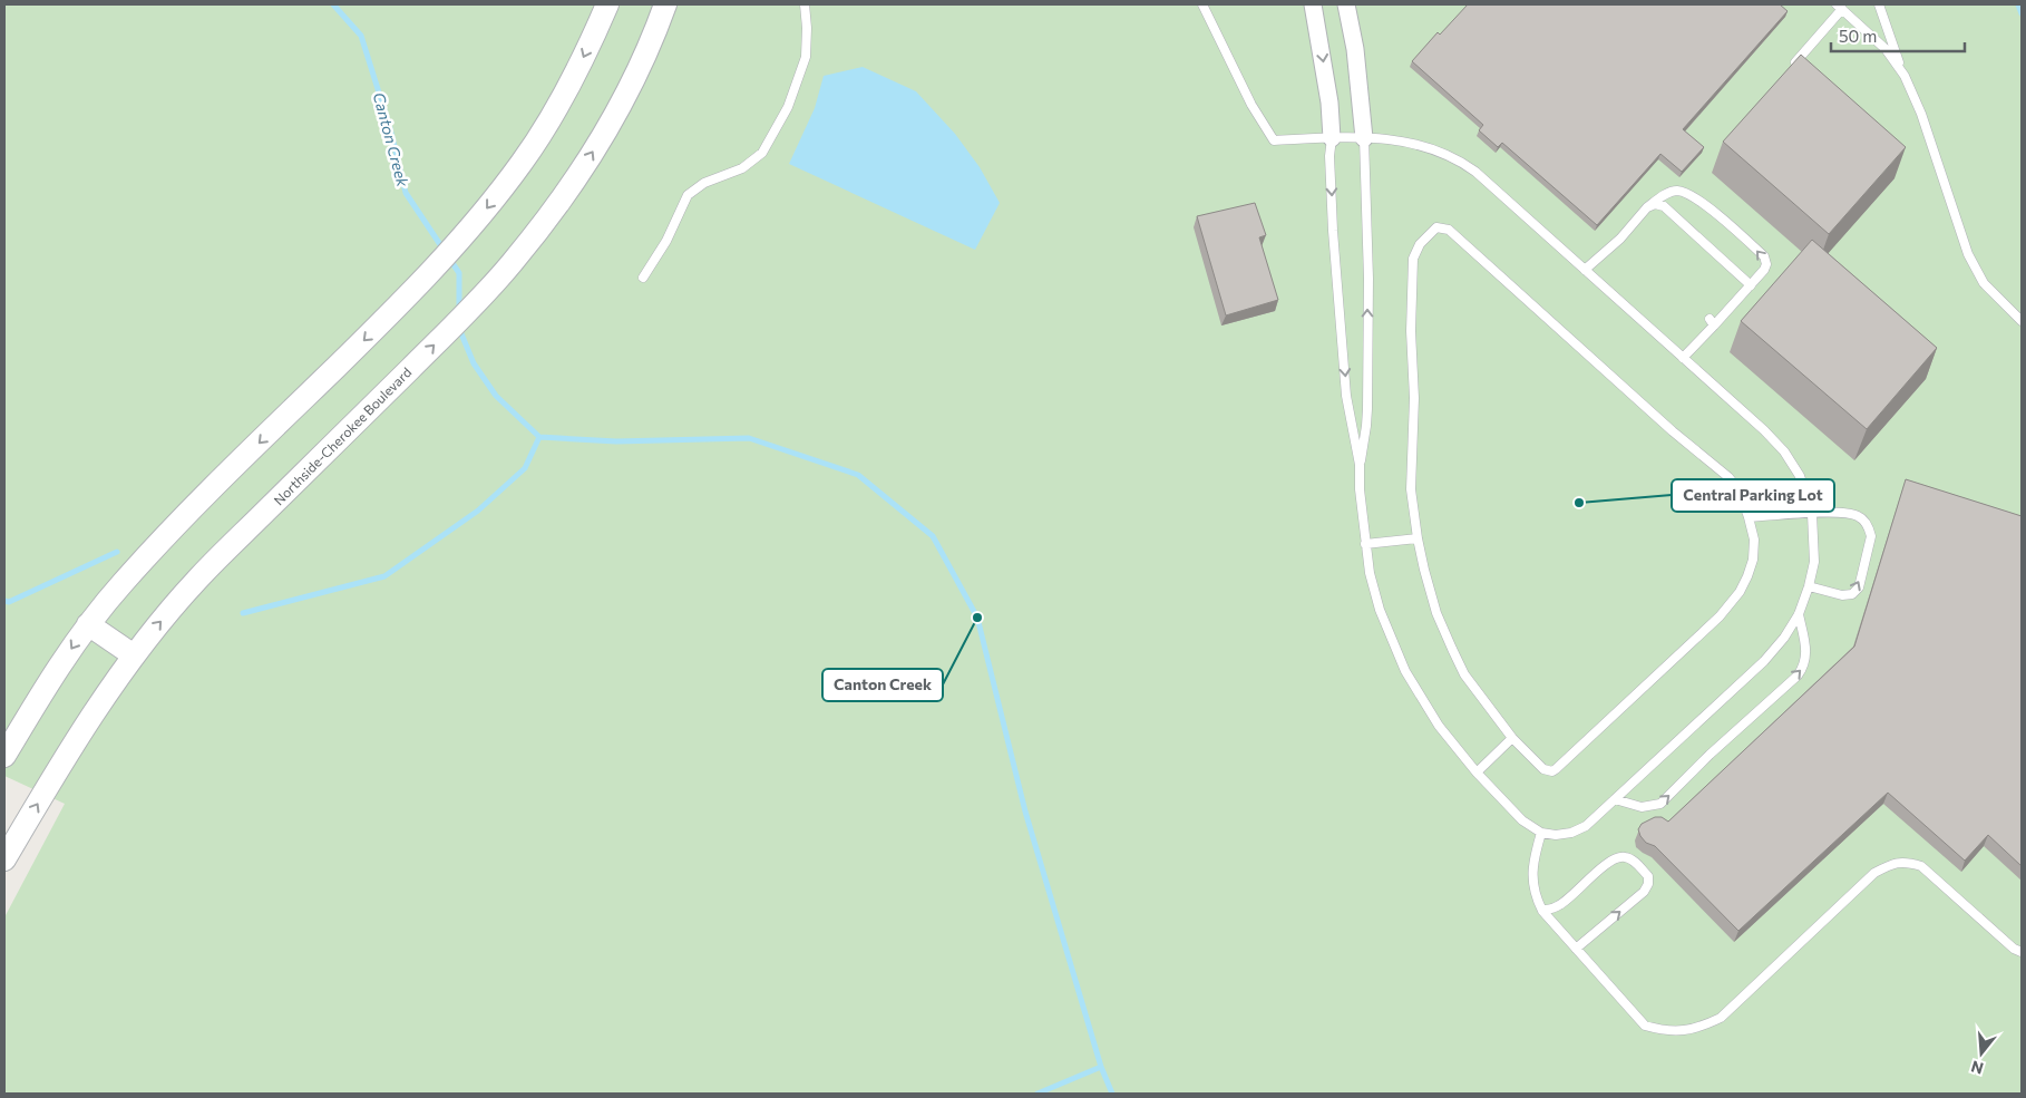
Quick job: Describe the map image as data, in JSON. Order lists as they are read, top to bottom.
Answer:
{
  "streets": {
    "street": ["Northside-Cherokee Boulevard"]
  },
  "water": ["Canton Creek"],
  "places": ["Central Parking Lot", "Canton Creek"],
  "scale_bar": "50 m",
  "north": "bottom"
}
